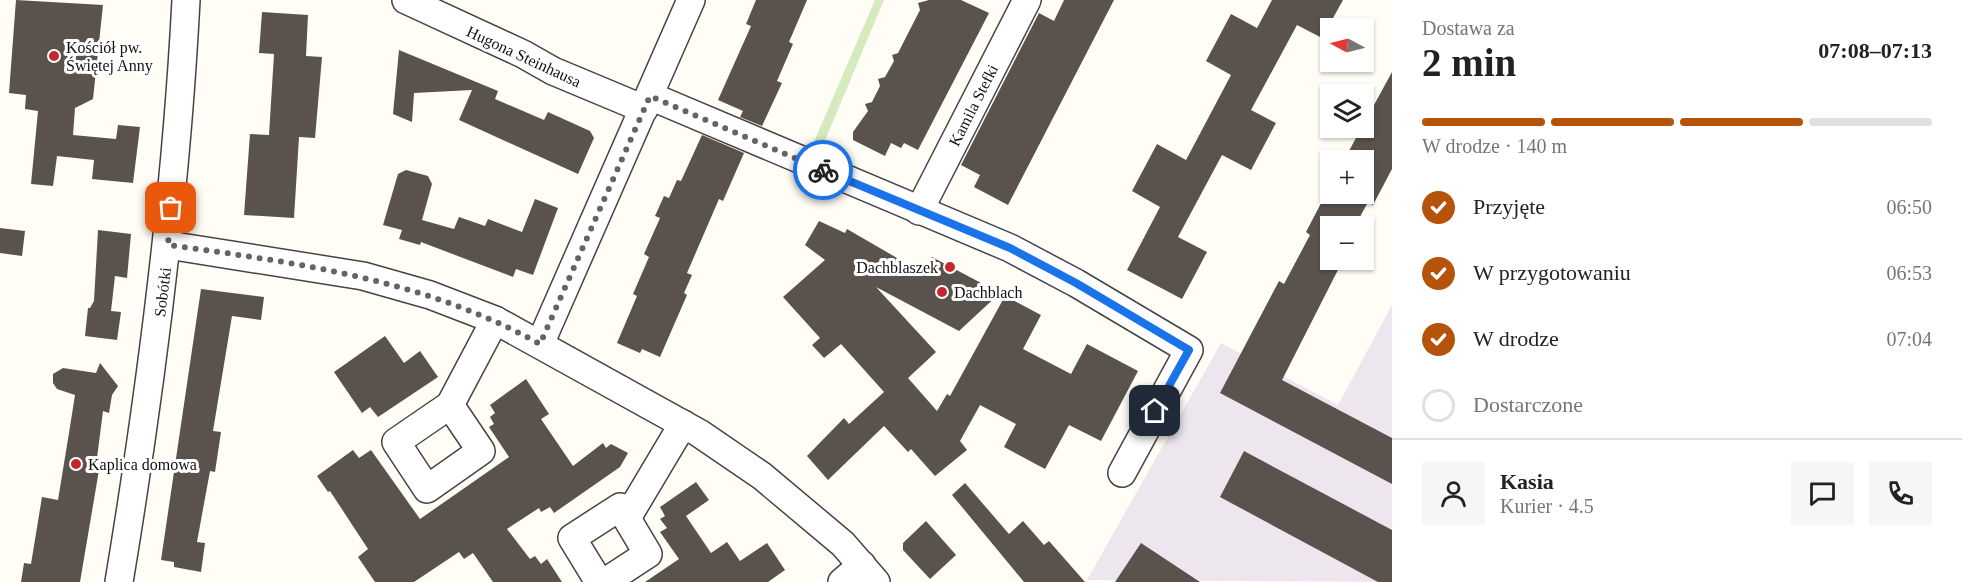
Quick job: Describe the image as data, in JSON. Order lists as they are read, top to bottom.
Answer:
{
  "streets": {
    "street": ["Hugona Steinhausa", "Kamila Stefki", "Sobótki"]
  },
  "crossings": [
    ["Hugona Steinhausa", "Kamila Stefki"]
  ],
  "places": [
    "Kościół pw. Świętej Anny",
    "Dachblaszek",
    "Dachblach",
    "Kaplica domowa"
  ],
  "north": "left",
  "page": {
    "heading": ["2 min", "Dostawa za", "07:08–07:13"],
    "panel": ["Kasia", "Kurier · 4.5"],
    "map_buttons": ["+", "−"],
    "bar": "W drodze · 140 m",
    "list": [
      ["Przyjęte", "06:50"],
      ["W przygotowaniu", "06:53"],
      ["W drodze", "07:04"],
      "Dostarczone"
    ]
  }
}
